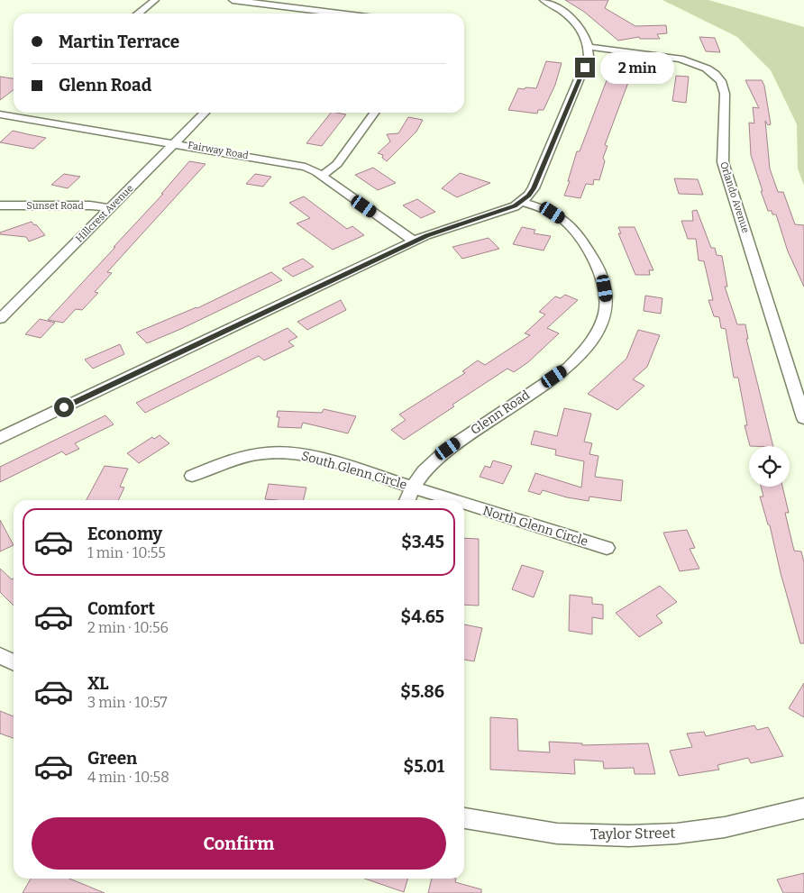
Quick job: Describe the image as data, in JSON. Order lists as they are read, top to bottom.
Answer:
{
  "streets": {
    "street": [
      "Fairway Road",
      "Orlando Avenue",
      "Sunset Road",
      "Hillcrest Avenue",
      "Glenn Road",
      "South Glenn Circle",
      "North Glenn Circle",
      "Taylor Street"
    ]
  },
  "crossings": [
    ["Fairway Road", "Hillcrest Avenue"],
    ["Sunset Road", "Hillcrest Avenue"],
    ["Glenn Road", "South Glenn Circle"],
    ["Glenn Road", "North Glenn Circle"],
    ["South Glenn Circle", "North Glenn Circle"]
  ],
  "page": {
    "banner": ["Martin Terrace", "Glenn Road"],
    "bubble": "2 min",
    "list": [
      {
        "name": "Economy",
        "note": "1 min · 10:55",
        "value": "$3.45"
      },
      {
        "name": "Comfort",
        "note": "2 min · 10:56",
        "value": "$4.65"
      },
      {
        "name": "XL",
        "note": "3 min · 10:57",
        "value": "$5.86"
      },
      {
        "name": "Green",
        "note": "4 min · 10:58",
        "value": "$5.01"
      }
    ],
    "buttons": "Confirm"
  }
}
